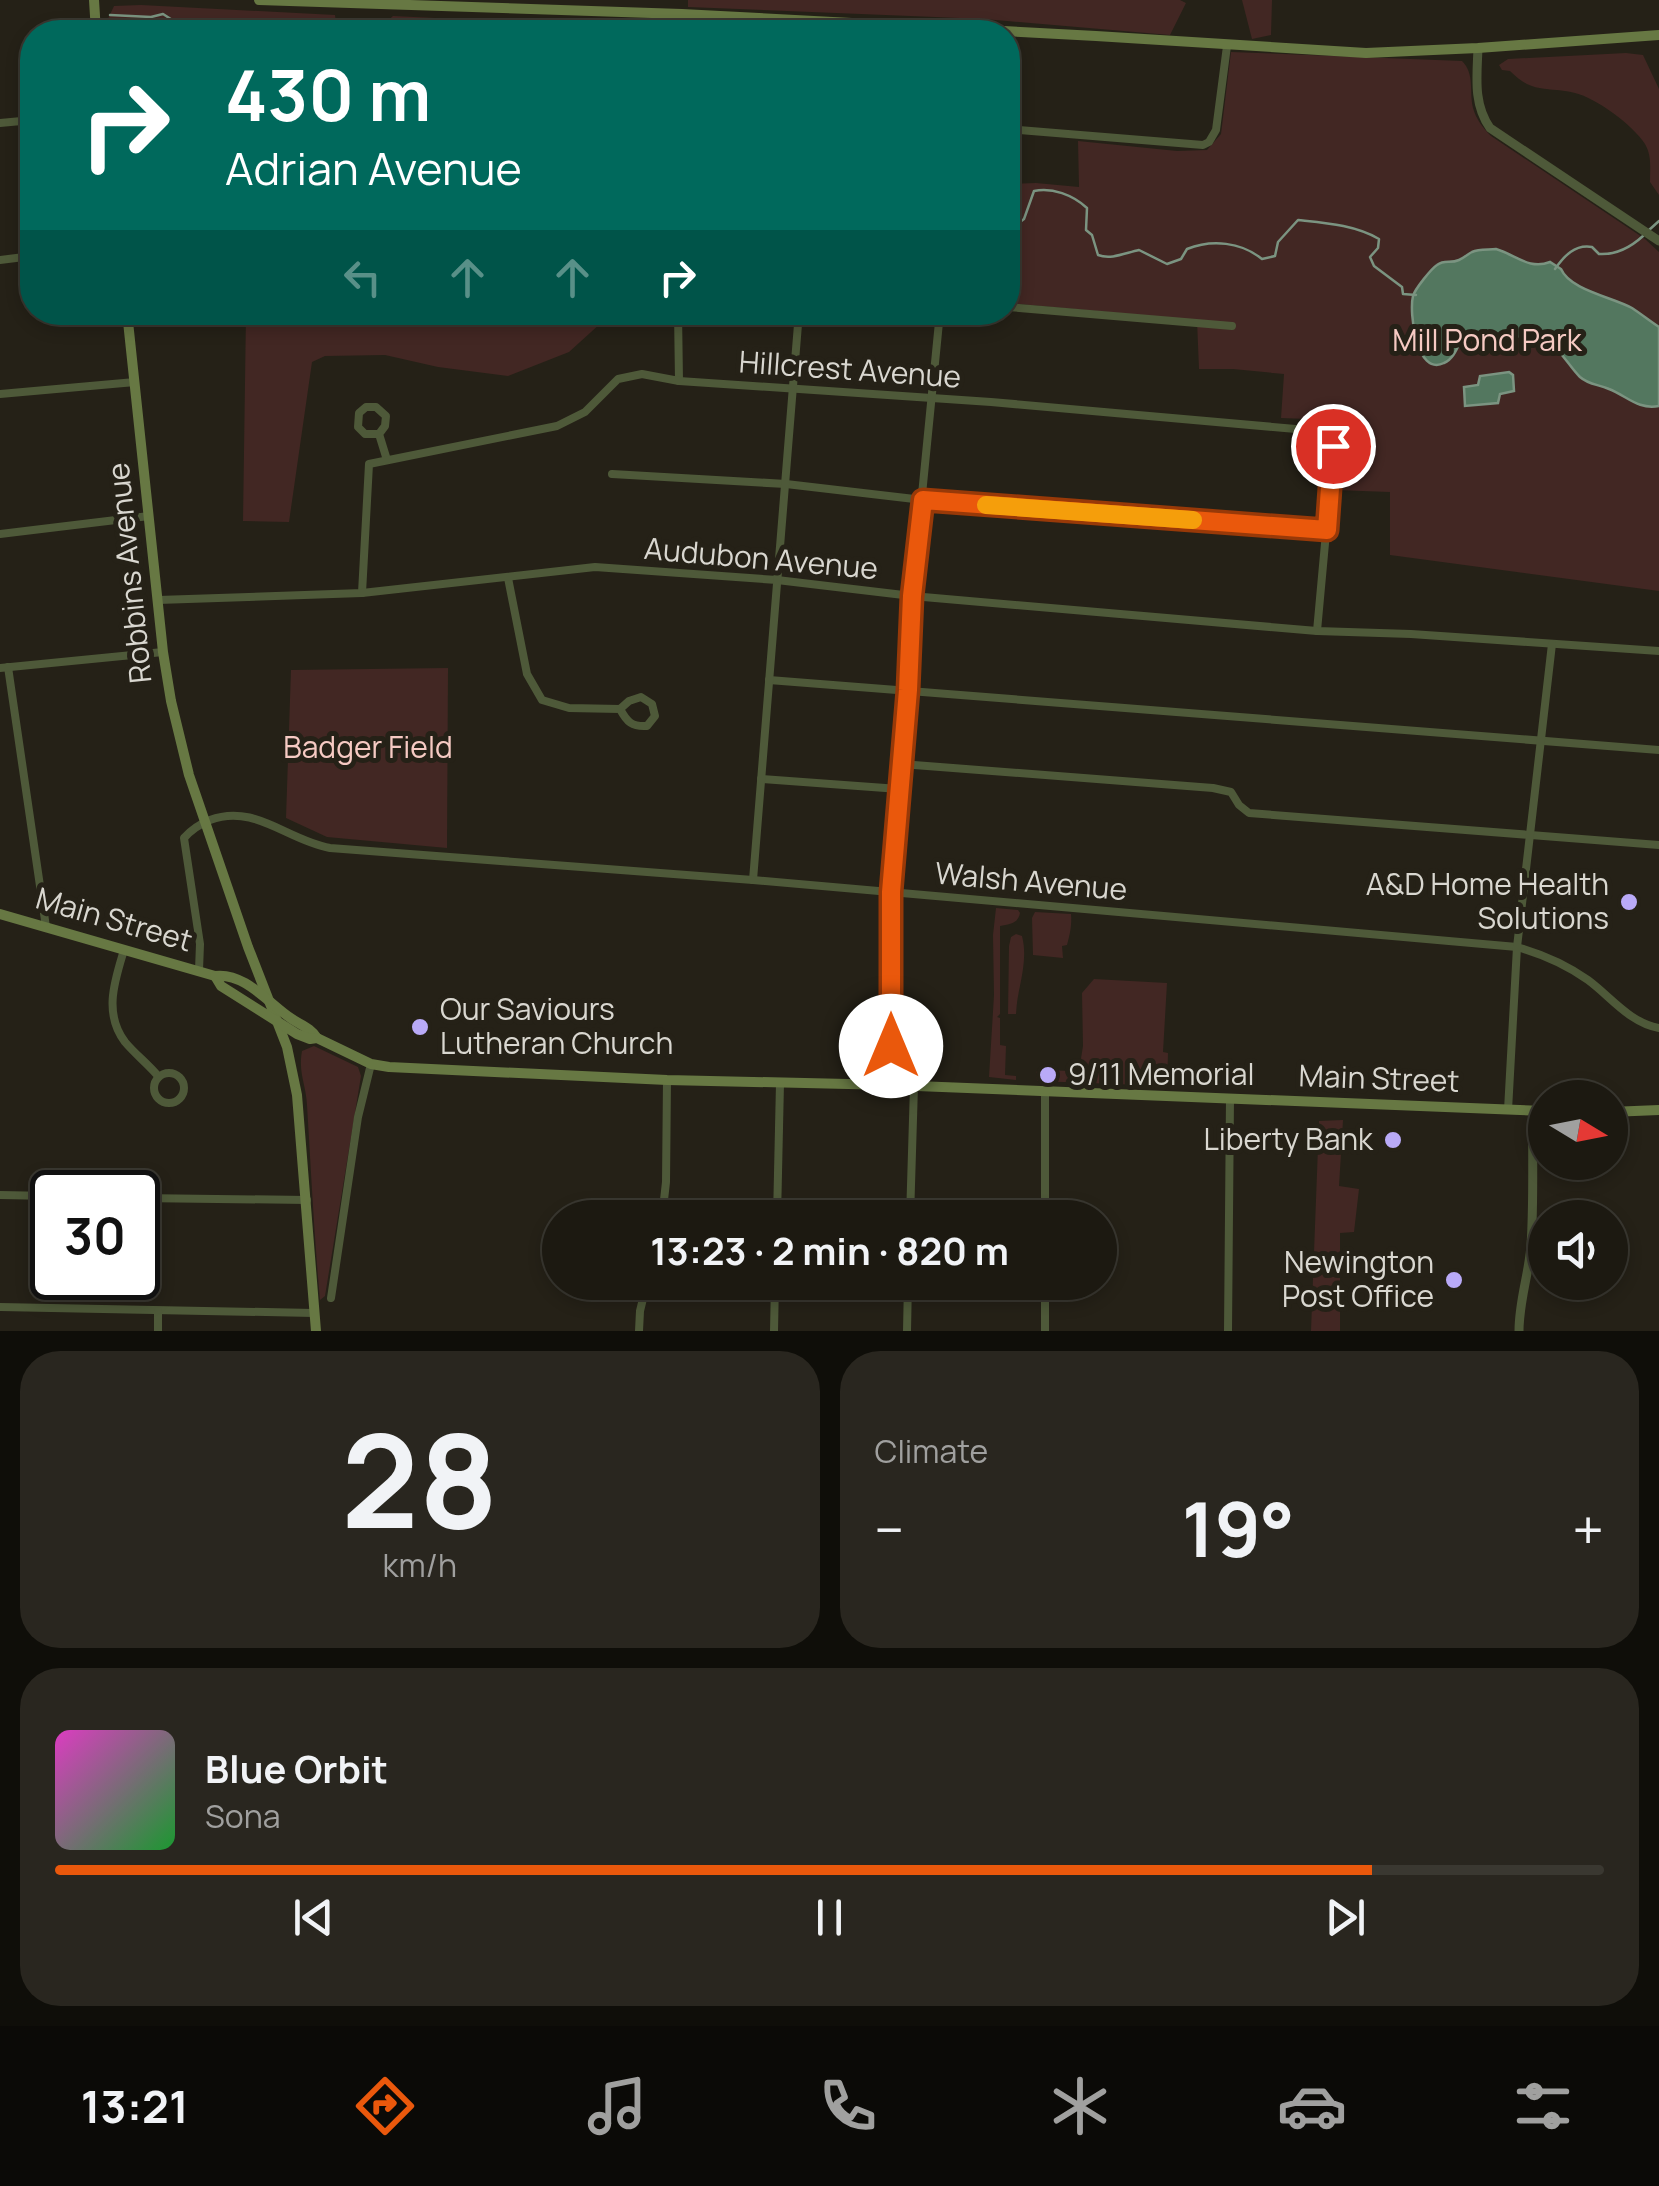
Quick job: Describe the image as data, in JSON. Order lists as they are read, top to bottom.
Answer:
{
  "streets": {
    "main road": ["Robbins Avenue", "Main Street"],
    "street": ["Hillcrest Avenue", "Audubon Avenue", "Walsh Avenue"]
  },
  "crossings": [
    ["Audubon Avenue", "Robbins Avenue"],
    ["Robbins Avenue", "Walsh Avenue"],
    ["Robbins Avenue", "Main Street"]
  ],
  "parks": ["Mill Pond Park", "Badger Field"],
  "places": [
    "A&D Home Health Solutions",
    "Our Saviours Lutheran Church",
    "9/11 Memorial",
    "Liberty Bank",
    "Newington Post Office"
  ],
  "north": "right",
  "page": {
    "turn": ["430 m", "Adrian Avenue"],
    "limit": "30",
    "trip": "13:23 · 2 min · 820 m",
    "tile": [
      ["28", "km/h"],
      "Climate"
    ],
    "heat": ["−", "19°", "+"],
    "song": ["Blue Orbit", "Sona"],
    "tabs": "13:21"
  }
}
